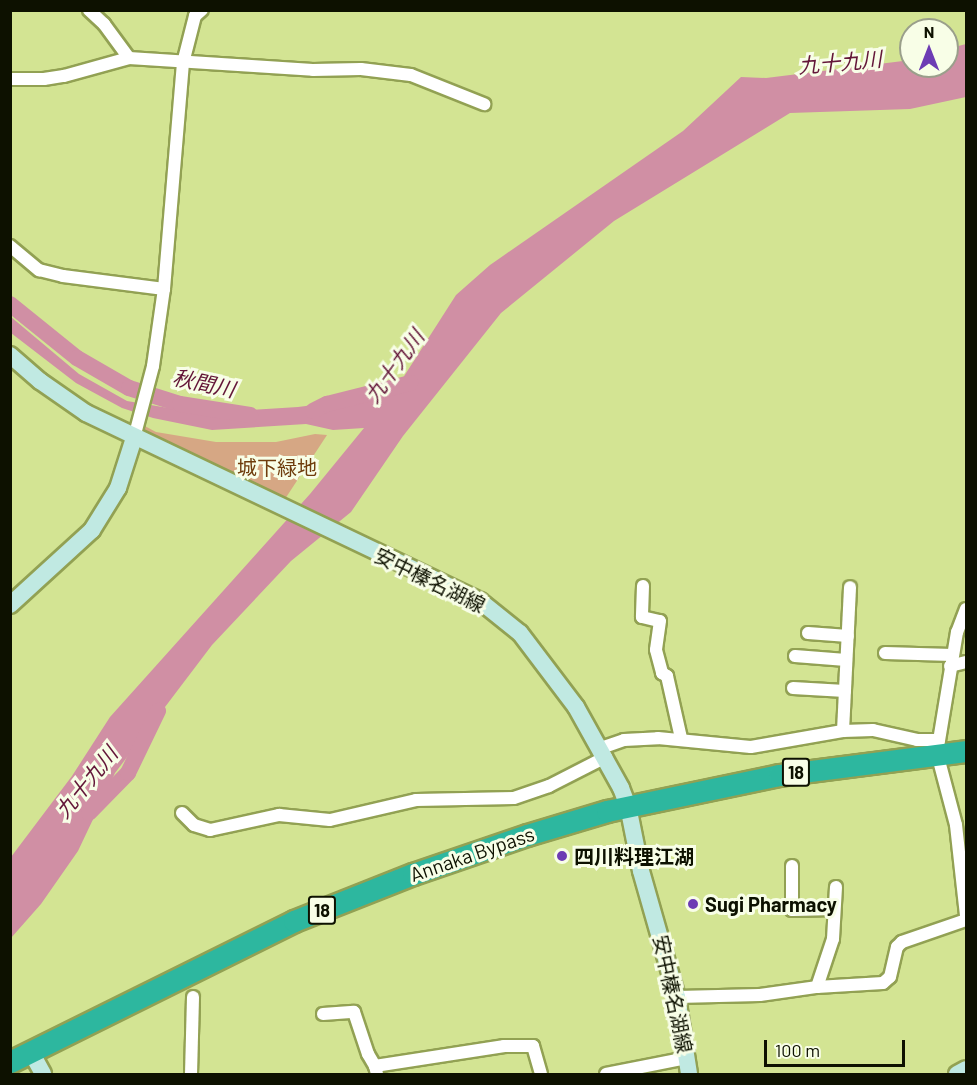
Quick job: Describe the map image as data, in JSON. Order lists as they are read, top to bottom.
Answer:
{
  "streets": {
    "highway": ["18", "Annaka Bypass"],
    "main road": ["安中榛名湖線"]
  },
  "crossings": [
    ["安中榛名湖線", "Annaka Bypass"]
  ],
  "water": ["九十九川", "秋間川"],
  "parks": ["城下緑地"],
  "places": ["四川料理江湖", "Sugi Pharmacy"],
  "scale_bar": "100 m",
  "north": "top"
}
